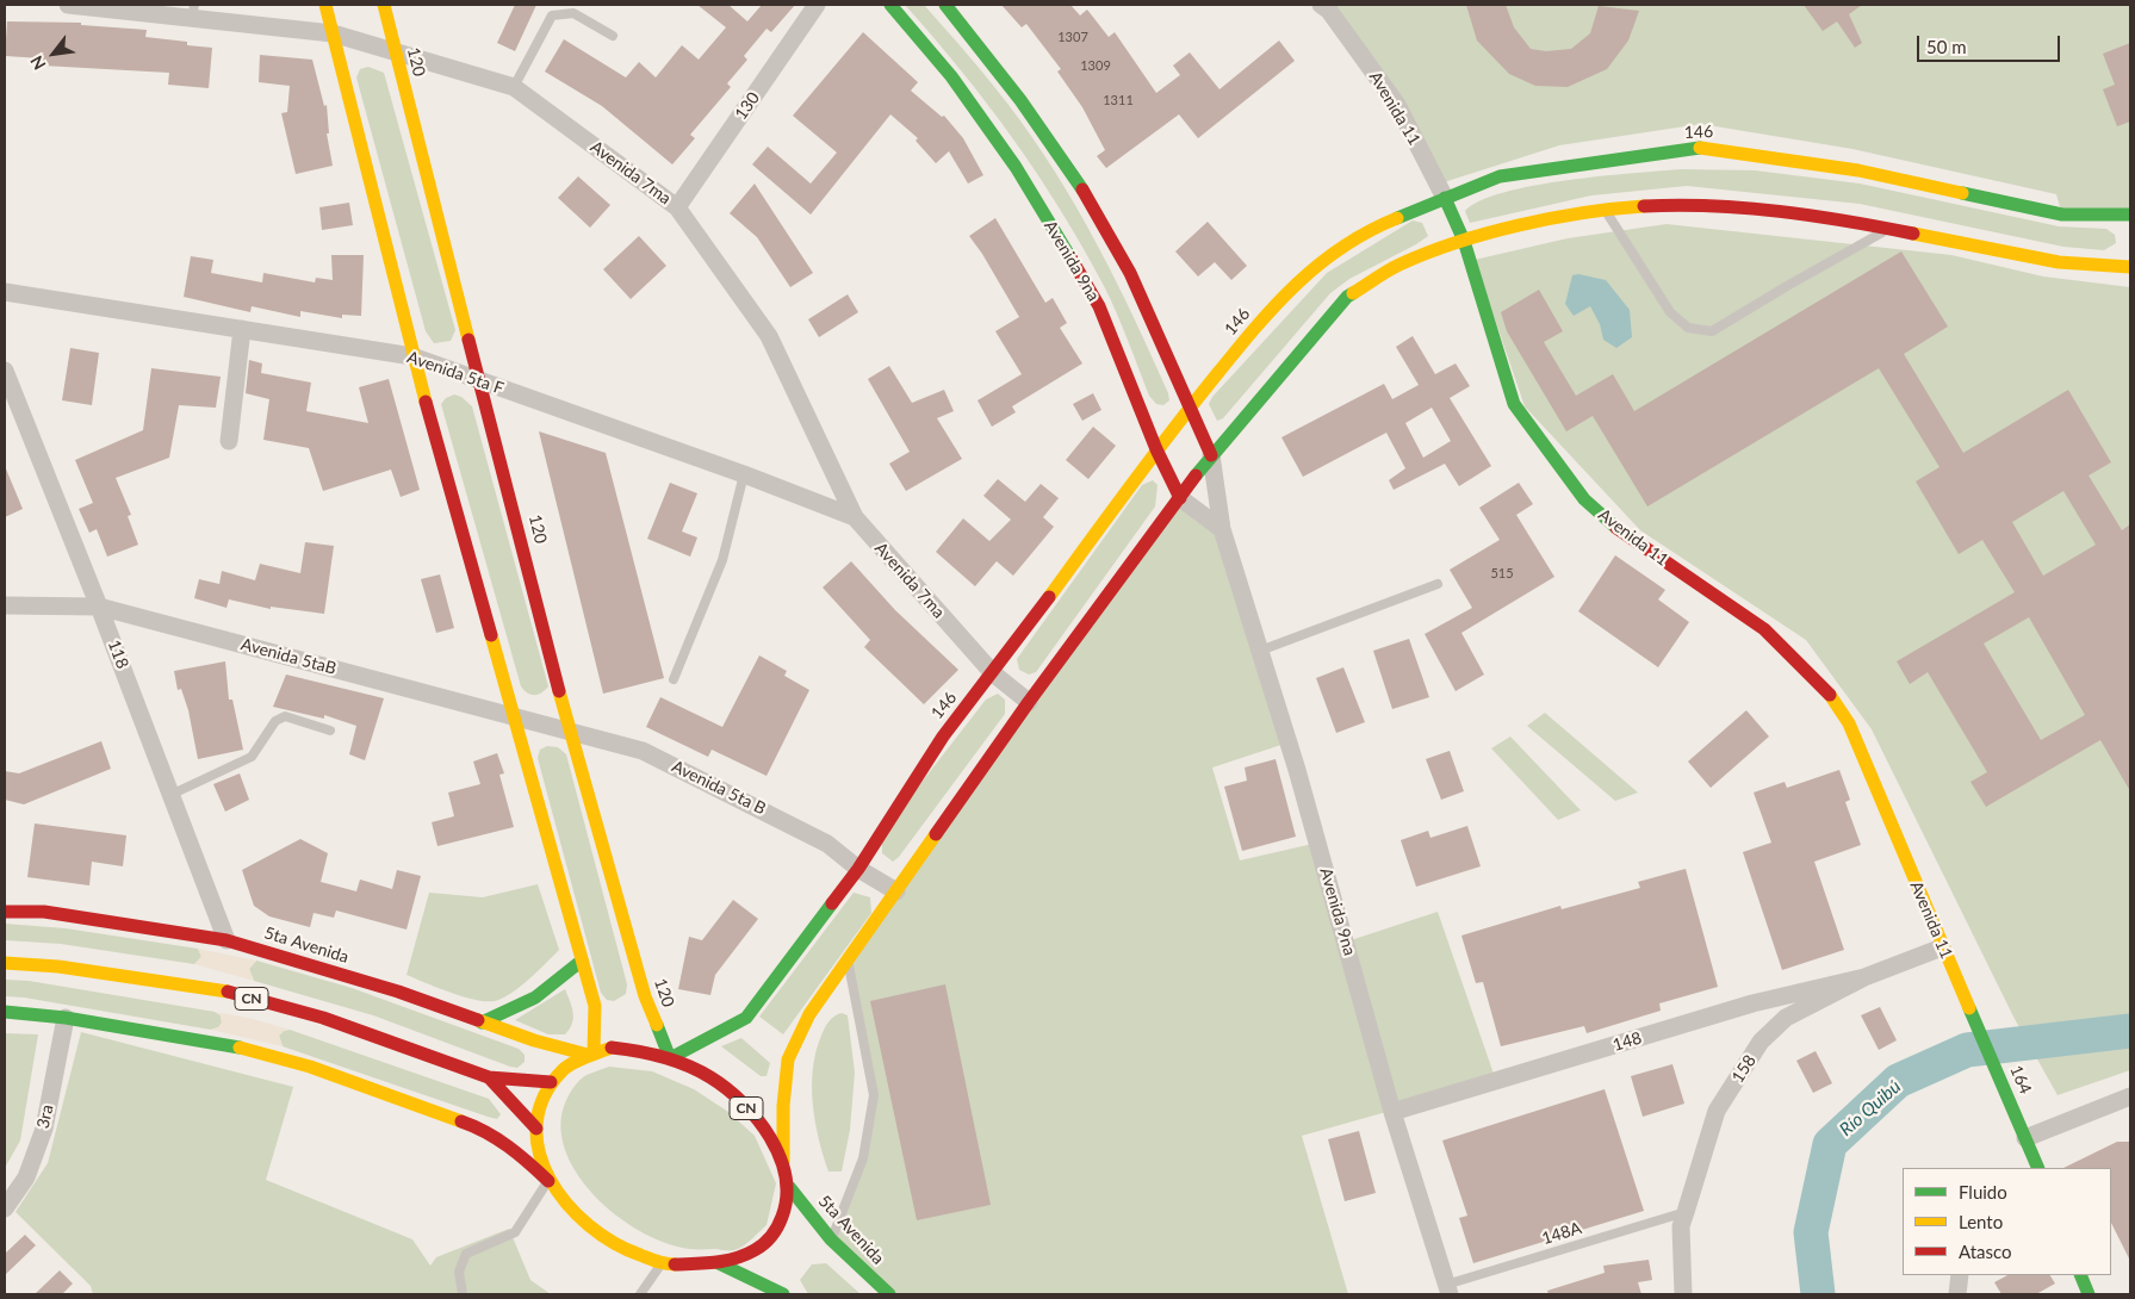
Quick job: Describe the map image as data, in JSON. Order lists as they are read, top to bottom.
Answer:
{
  "streets": {
    "main road": [
      "120",
      "Avenida 11",
      "146",
      "Avenida 9na",
      "5ta Avenida",
      "CN",
      "164"
    ],
    "street": [
      "130",
      "Avenida 7ma",
      "Avenida 5ta F",
      "118",
      "Avenida 5taB",
      "Avenida 5ta B",
      "148",
      "158",
      "3ra"
    ],
    "lane": ["148A"]
  },
  "crossings": [
    ["120", "146"],
    ["120", "Avenida 7ma"],
    ["120", "Avenida 5ta F"],
    ["120", "Avenida 5taB"],
    ["120", "Avenida 5ta B"],
    ["120", "CN"],
    ["130", "Avenida 7ma"],
    ["Avenida 11", "146"],
    ["Avenida 11", "158"],
    ["Avenida 11", "164"],
    ["146", "Avenida 7ma"],
    ["146", "Avenida 9na"],
    ["146", "Avenida 5ta B"],
    ["146", "CN"],
    ["Avenida 7ma", "Avenida 5ta F"],
    ["Avenida 9na", "148"],
    ["Avenida 9na", "148A"],
    ["118", "Avenida 5taB"],
    ["118", "5ta Avenida"],
    ["Avenida 5taB", "Avenida 5ta B"],
    ["5ta Avenida", "CN"],
    ["148", "158"],
    ["158", "148A"]
  ],
  "water": ["Río Quibú"],
  "house_numbers": [
    "1307",
    "1309",
    "1311",
    "515"
  ],
  "legend": ["Fluido", "Lento", "Atasco"],
  "scale_bar": "50 m",
  "north": "bottom left"
}
